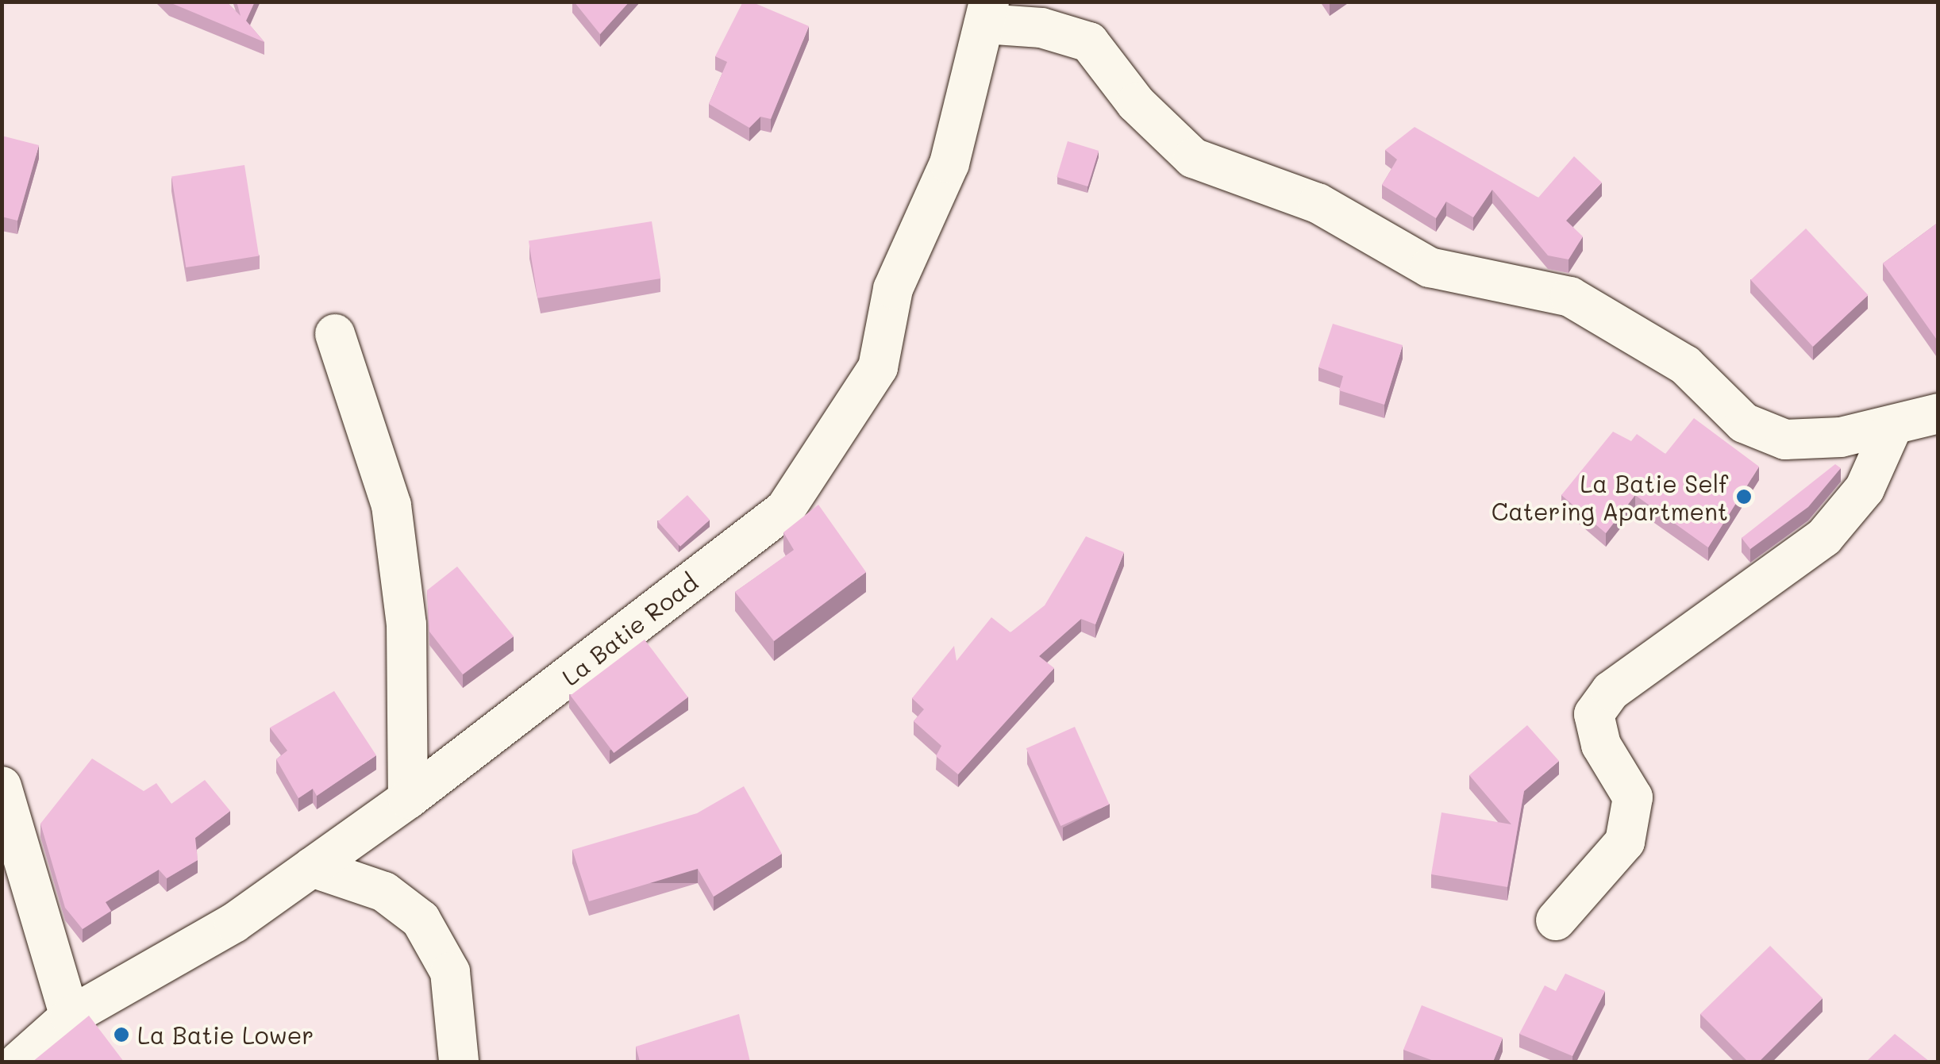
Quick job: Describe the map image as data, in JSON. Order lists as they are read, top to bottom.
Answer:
{
  "streets": {
    "street": ["La Batie Road"]
  },
  "places": ["La Batie Self Catering Apartment", "La Batie Lower"]
}
